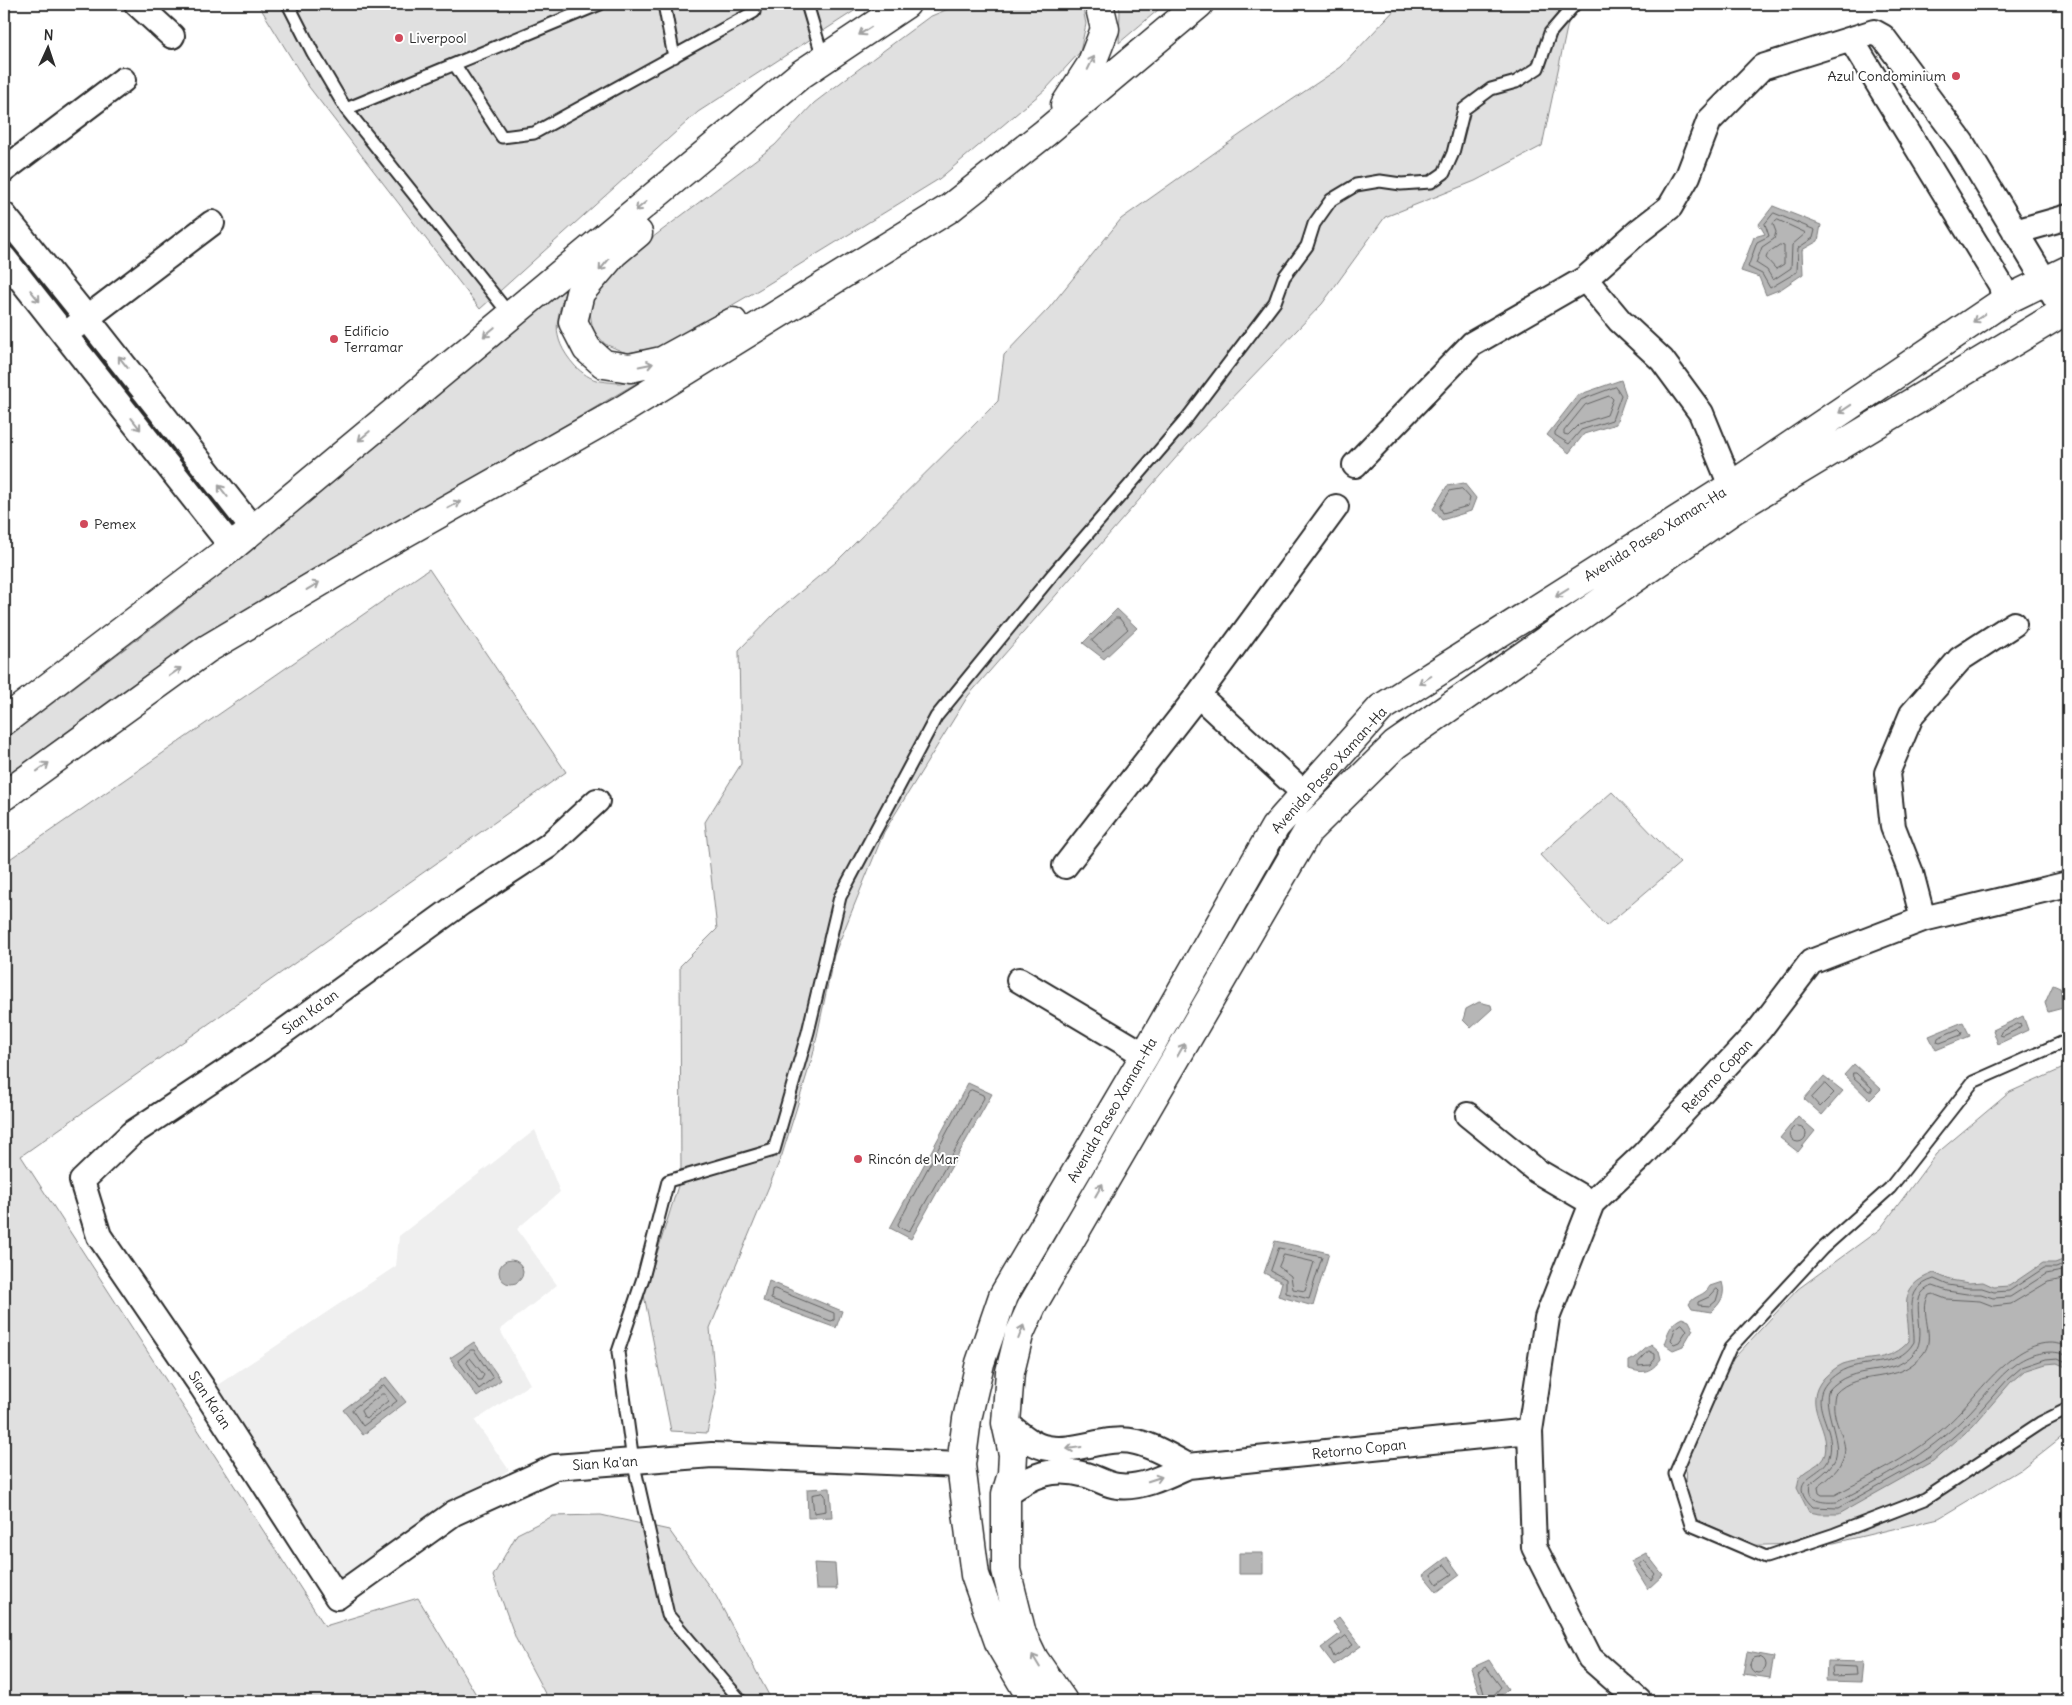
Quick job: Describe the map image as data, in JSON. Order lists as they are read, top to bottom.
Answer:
{
  "streets": {
    "main road": ["Avenida Paseo Xaman-Ha"],
    "street": ["Sian Ka'an", "Retorno Copan"]
  },
  "crossings": [
    ["Avenida Paseo Xaman-Ha", "Sian Ka'an"],
    ["Avenida Paseo Xaman-Ha", "Retorno Copan"]
  ],
  "places": [
    "Liverpool",
    "Azul Condominium",
    "Edificio Terramar",
    "Pemex",
    "Rincón de Mar"
  ],
  "north": "top"
}
